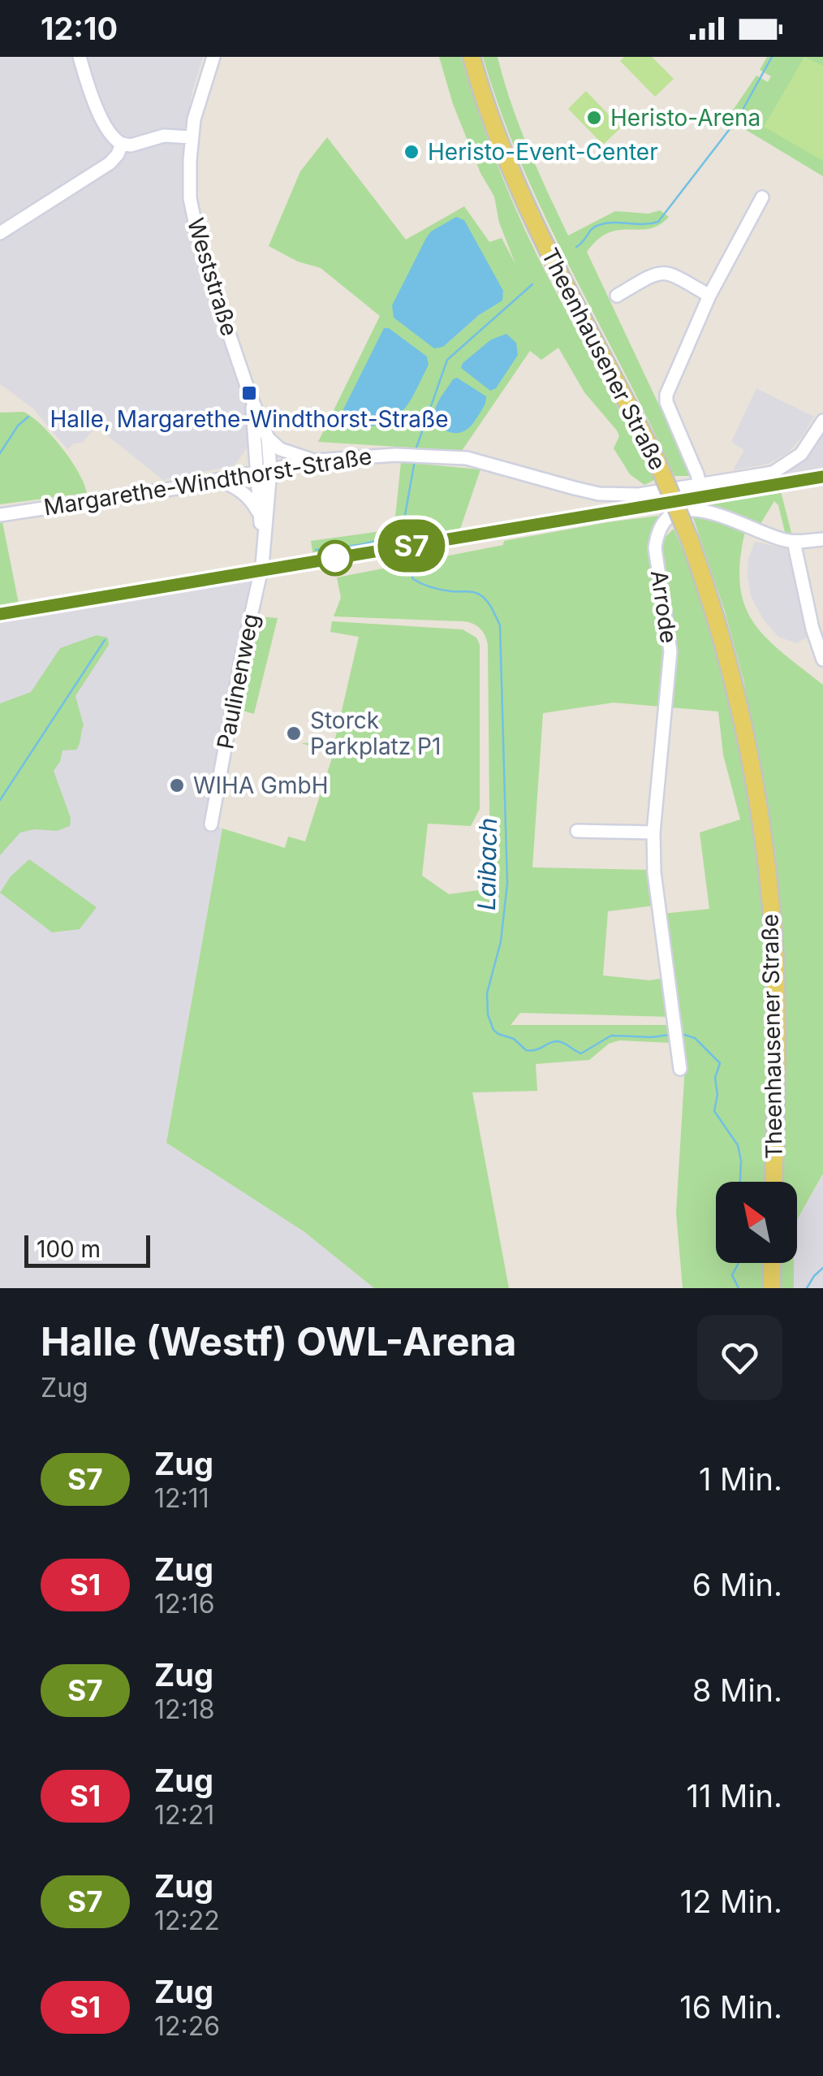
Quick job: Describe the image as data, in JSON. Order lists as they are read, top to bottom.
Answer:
{
  "streets": {
    "main road": ["Theenhausener Straße"],
    "street": [
      "Weststraße",
      "Margarethe-Windthorst-Straße",
      "Arrode",
      "Paulinenweg"
    ]
  },
  "crossings": [
    ["Weststraße", "Margarethe-Windthorst-Straße"],
    ["Weststraße", "Paulinenweg"],
    ["Margarethe-Windthorst-Straße", "Paulinenweg"]
  ],
  "water": ["Laibach"],
  "places": {
    "other": [
      "Heristo-Arena",
      "Heristo-Event-Center",
      "Storck Parkplatz P1",
      "WIHA GmbH"
    ],
    "transit": ["Halle, Margarethe-Windthorst-Straße"]
  },
  "scale_bar": "100 m",
  "north": "top left",
  "page": {
    "status": "12:10",
    "on_map": "S7",
    "scale": "100 m",
    "heading": ["Halle (Westf) OWL-Arena", "Zug"],
    "list": [
      {
        "mark": "S7",
        "name": "Zug",
        "note": "12:11",
        "value": "1 Min."
      },
      {
        "mark": "S1",
        "name": "Zug",
        "note": "12:16",
        "value": "6 Min."
      },
      {
        "mark": "S7",
        "name": "Zug",
        "note": "12:18",
        "value": "8 Min."
      },
      {
        "mark": "S1",
        "name": "Zug",
        "note": "12:21",
        "value": "11 Min."
      },
      {
        "mark": "S7",
        "name": "Zug",
        "note": "12:22",
        "value": "12 Min."
      },
      {
        "mark": "S1",
        "name": "Zug",
        "note": "12:26",
        "value": "16 Min."
      }
    ]
  }
}
